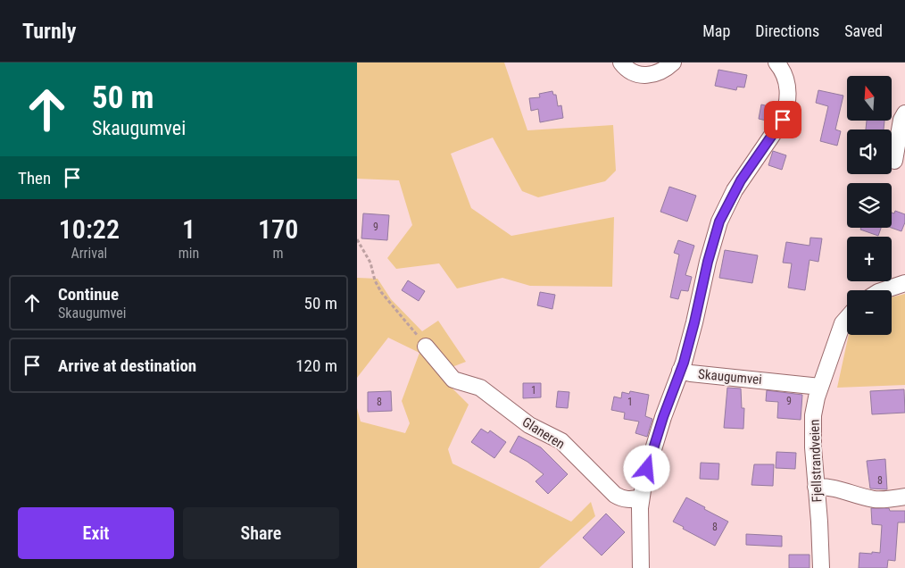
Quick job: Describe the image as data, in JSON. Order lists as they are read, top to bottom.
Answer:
{
  "streets": {
    "street": ["Skaugumvei", "Glaneren", "Fjellstrandveien"]
  },
  "crossings": [
    ["Skaugumvei", "Fjellstrandveien"]
  ],
  "house_numbers": [
    "9",
    "1",
    "9",
    "8",
    "1",
    "8",
    "8"
  ],
  "north": "top",
  "page": {
    "header": "Turnly",
    "nav": ["Map", "Directions", "Saved"],
    "turn": ["50 m", "Skaugumvei"],
    "map_buttons": ["+", "−"],
    "then": "Then",
    "eta": [
      "10:22",
      "Arrival",
      "1",
      "min",
      "170",
      "m"
    ],
    "list": [
      {
        "name": "Continue",
        "note": "Skaugumvei",
        "value": "50 m"
      },
      {
        "name": "Arrive at destination",
        "value": "120 m"
      }
    ],
    "buttons": ["Exit", "Share"]
  }
}
